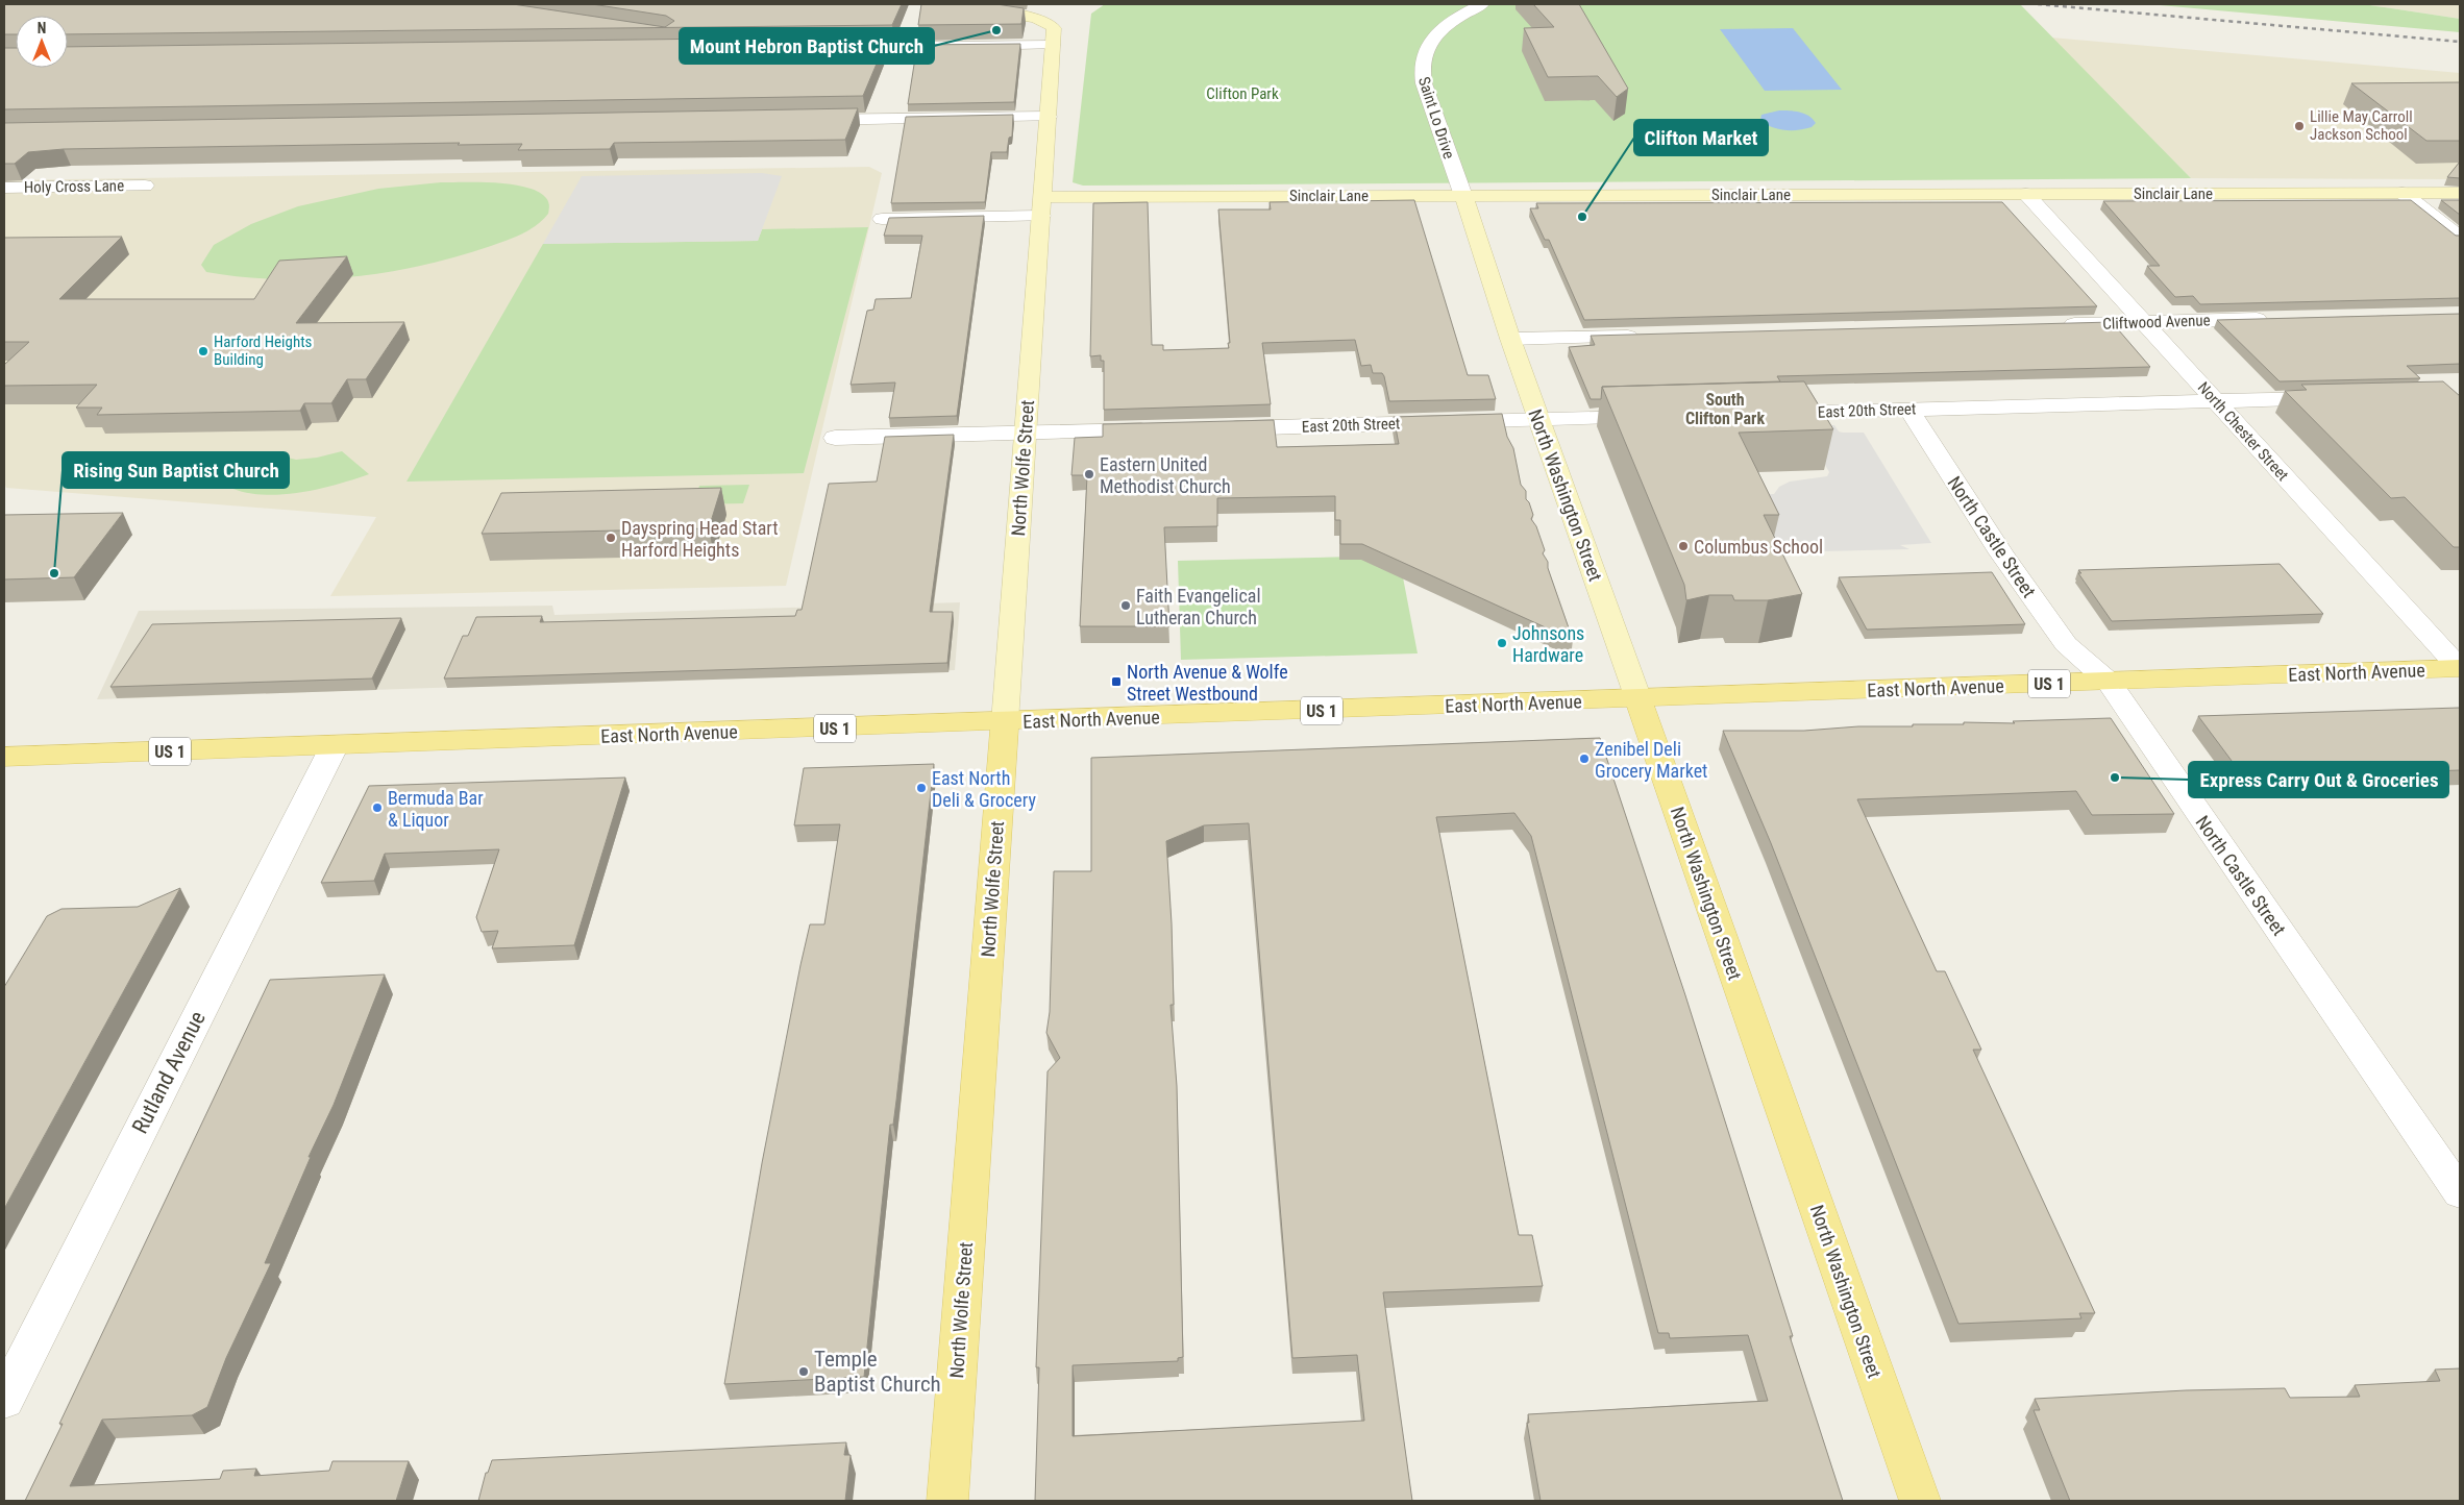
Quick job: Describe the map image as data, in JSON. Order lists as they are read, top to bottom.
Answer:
{
  "streets": {
    "main road": [
      "Sinclair Lane",
      "North Wolfe Street",
      "North Washington Street",
      "East North Avenue",
      "US 1"
    ],
    "street": [
      "Saint Lo Drive",
      "Holy Cross Lane",
      "Cliftwood Avenue",
      "East 20th Street",
      "North Chester Street",
      "North Castle Street",
      "Rutland Avenue"
    ]
  },
  "crossings": [
    ["Saint Lo Drive", "Sinclair Lane"],
    ["Saint Lo Drive", "North Washington Street"],
    ["Sinclair Lane", "North Chester Street"],
    ["Sinclair Lane", "North Wolfe Street"],
    ["Sinclair Lane", "North Washington Street"],
    ["Cliftwood Avenue", "North Chester Street"],
    ["East 20th Street", "North Chester Street"],
    ["East 20th Street", "North Washington Street"],
    ["East 20th Street", "North Castle Street"],
    ["North Chester Street", "East North Avenue"],
    ["North Wolfe Street", "East North Avenue"],
    ["North Washington Street", "East North Avenue"],
    ["North Castle Street", "East North Avenue"],
    ["East North Avenue", "Rutland Avenue"]
  ],
  "districts": ["South Clifton Park"],
  "parks": ["Clifton Park"],
  "places": {
    "other": [
      "Mount Hebron Baptist Church",
      "Lillie May Carroll Jackson School",
      "Clifton Market",
      "Harford Heights Building",
      "Eastern United Methodist Church",
      "Dayspring Head Start Harford Heights",
      "Columbus School",
      "Rising Sun Baptist Church",
      "Faith Evangelical Lutheran Church",
      "Johnsons Hardware",
      "Zenibel Deli Grocery Market",
      "Express Carry Out & Groceries",
      "East North Deli & Grocery",
      "Bermuda Bar & Liquor",
      "Temple Baptist Church"
    ],
    "transit": ["North Avenue & Wolfe Street Westbound"]
  },
  "north": "top"
}
